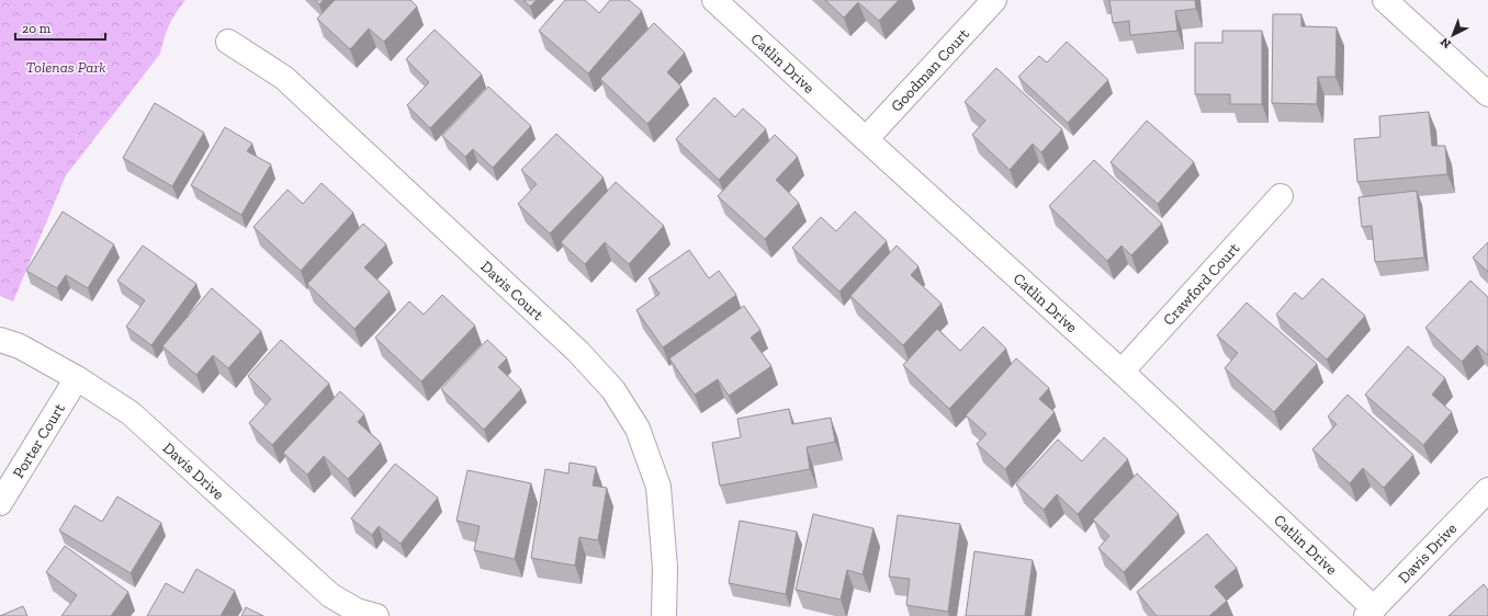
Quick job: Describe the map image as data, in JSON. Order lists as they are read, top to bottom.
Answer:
{
  "streets": {
    "street": [
      "Catlin Drive",
      "Goodman Court",
      "Crawford Court",
      "Davis Court",
      "Porter Court",
      "Davis Drive"
    ]
  },
  "crossings": [
    ["Catlin Drive", "Goodman Court"],
    ["Catlin Drive", "Crawford Court"],
    ["Catlin Drive", "Davis Drive"],
    ["Porter Court", "Davis Drive"]
  ],
  "parks": ["Tolenas Park"],
  "scale_bar": "20 m",
  "north": "bottom left"
}
